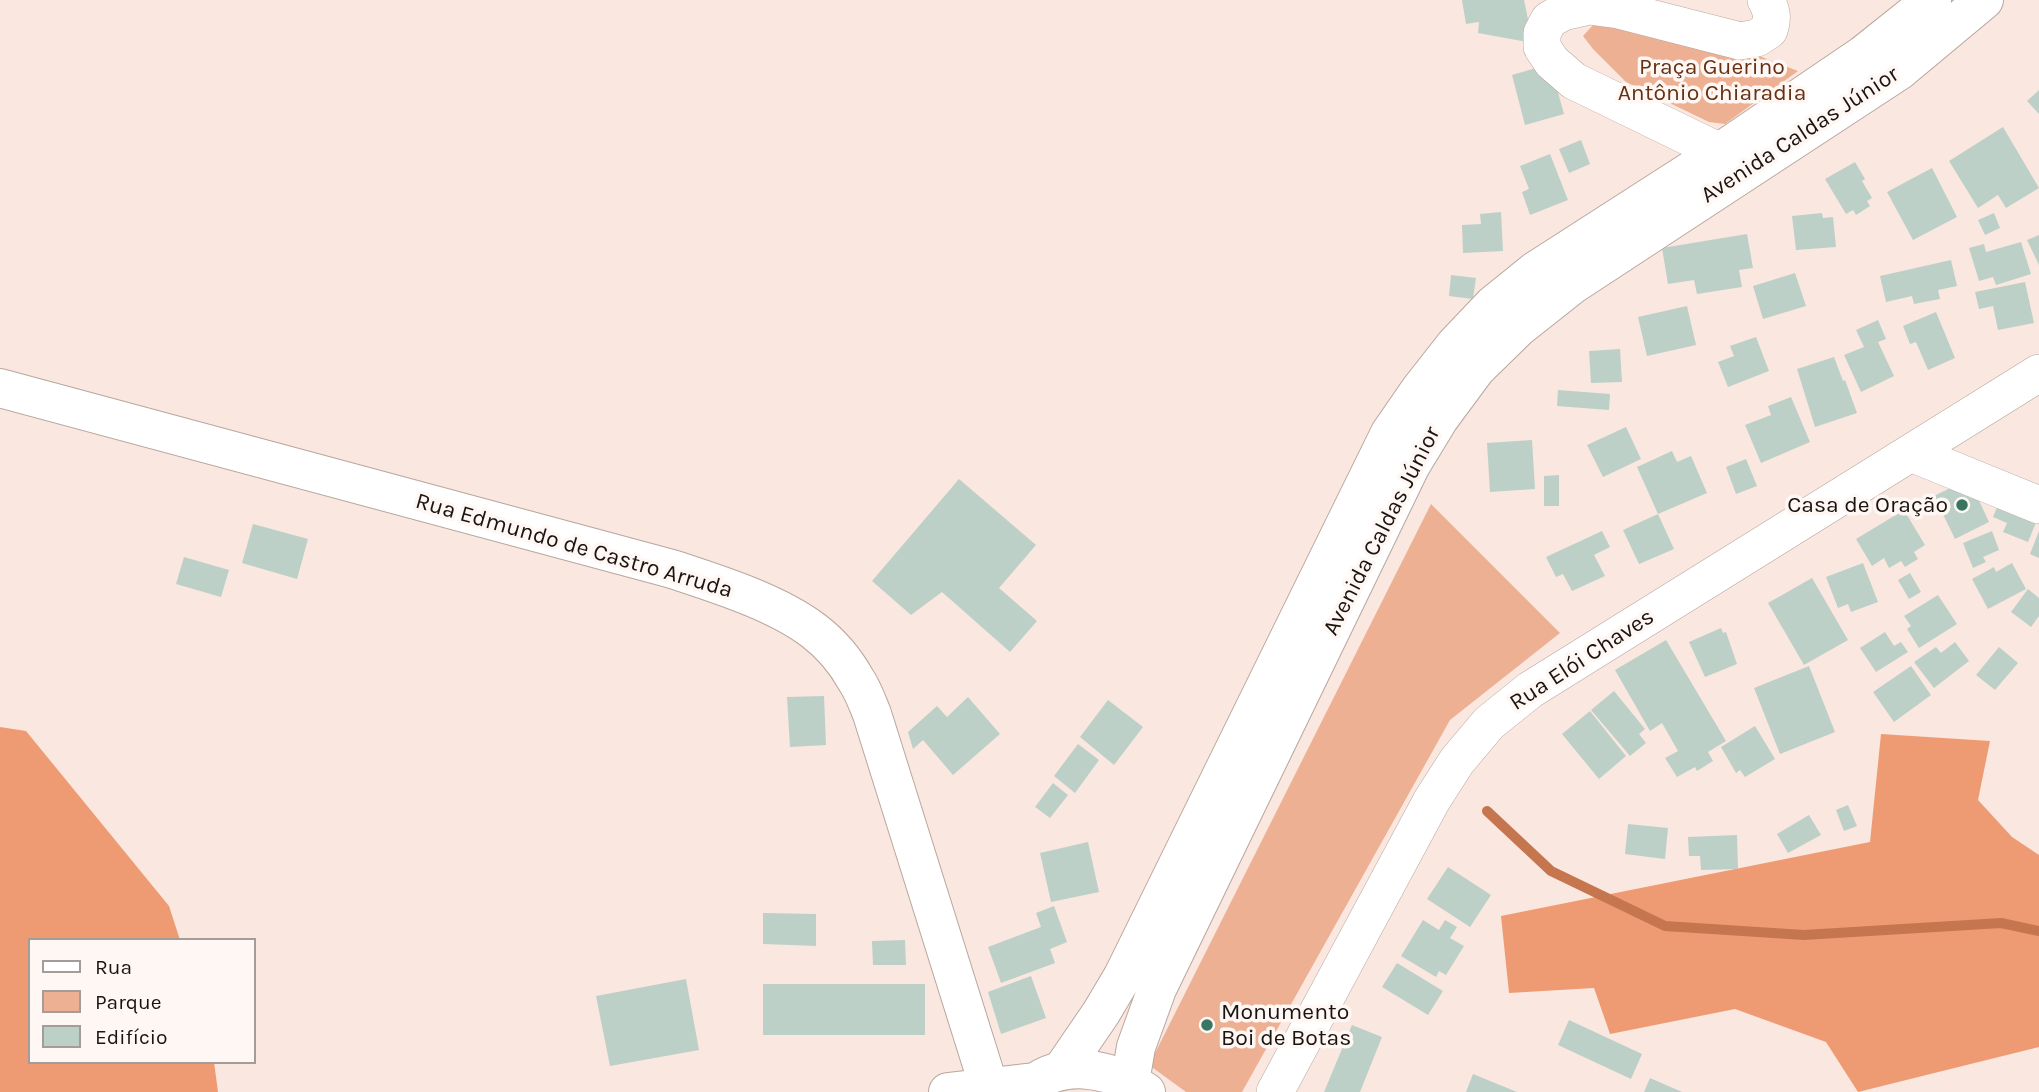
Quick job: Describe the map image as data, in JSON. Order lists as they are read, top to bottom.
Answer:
{
  "streets": {
    "main road": ["Avenida Caldas Júnior", "Rua Edmundo de Castro Arruda"],
    "street": ["Rua Elói Chaves"]
  },
  "crossings": [
    ["Avenida Caldas Júnior", "Rua Edmundo de Castro Arruda"]
  ],
  "parks": ["Praça Guerino Antônio Chiaradia"],
  "places": ["Casa de Oração", "Monumento Boi de Botas"],
  "legend": ["Rua", "Parque", "Edifício"]
}
